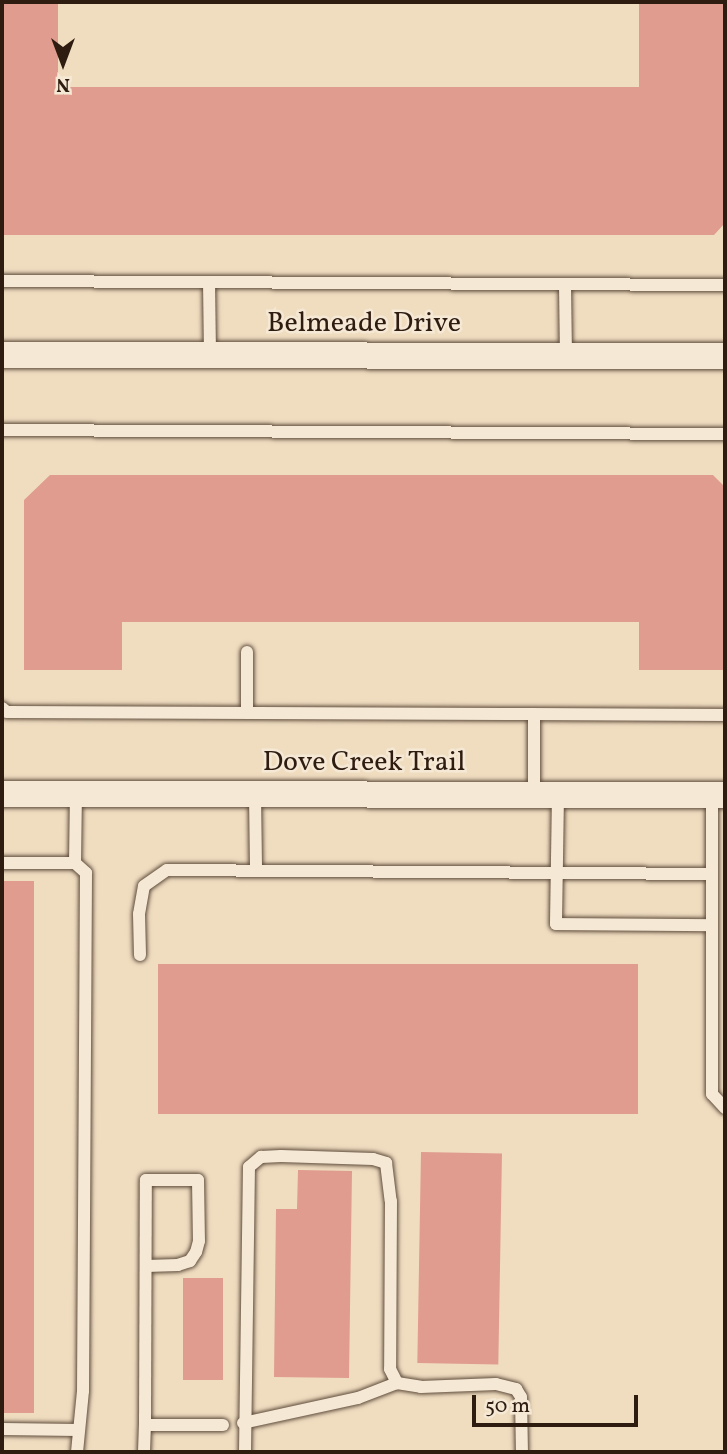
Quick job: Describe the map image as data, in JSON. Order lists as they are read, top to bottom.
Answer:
{
  "streets": {
    "street": ["Belmeade Drive", "Dove Creek Trail"]
  },
  "scale_bar": "50 m",
  "north": "bottom"
}
